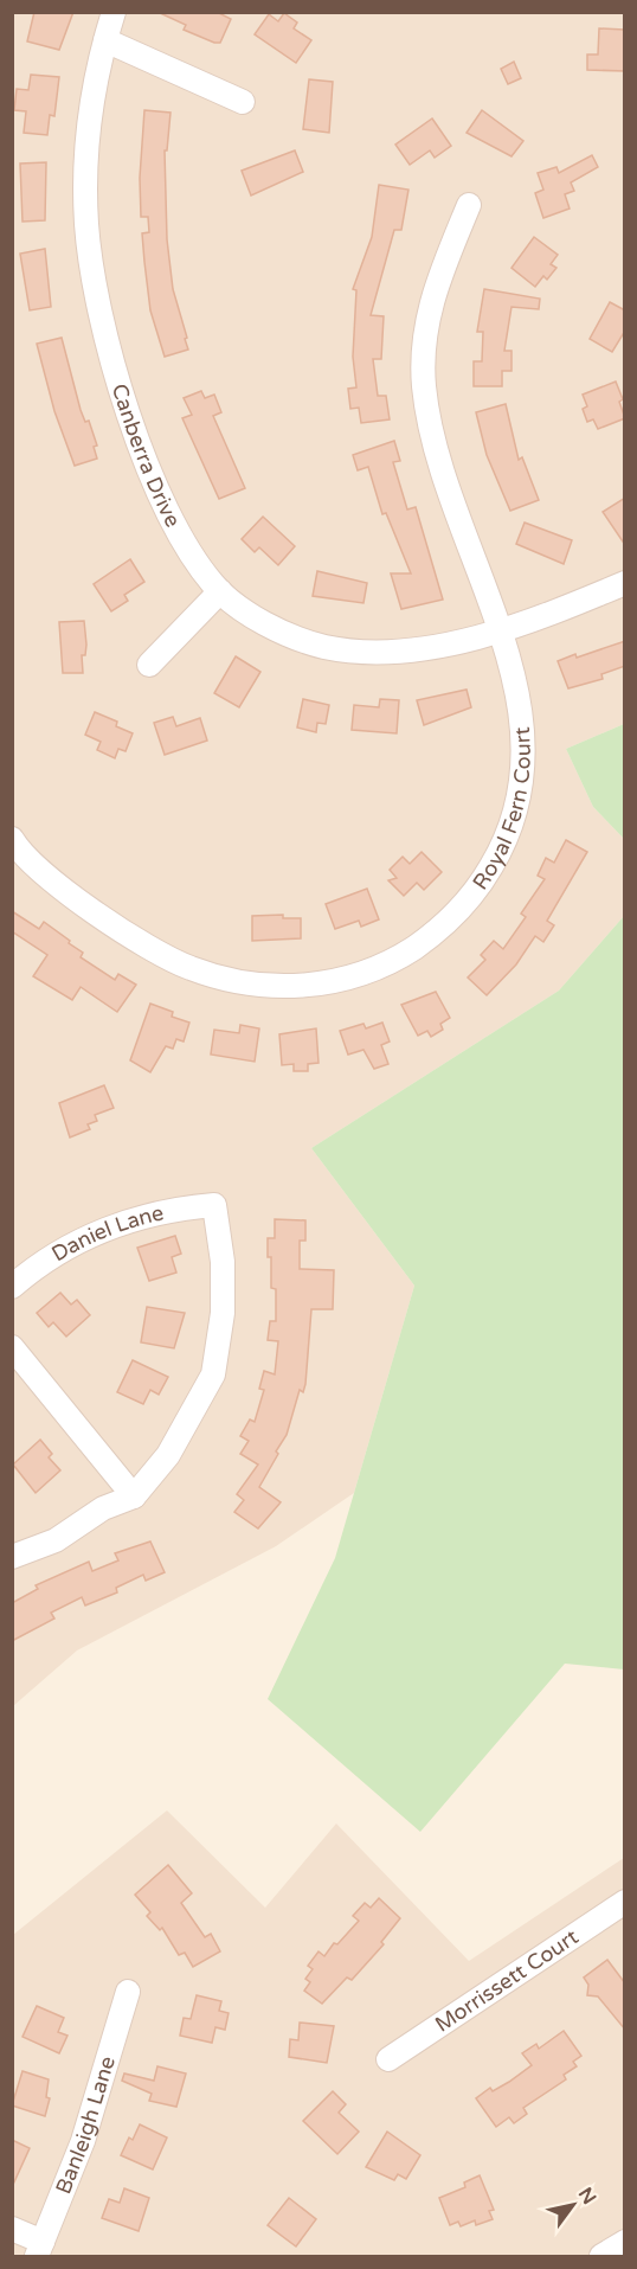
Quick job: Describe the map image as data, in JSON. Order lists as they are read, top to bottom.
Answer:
{
  "streets": {
    "street": [
      "Canberra Drive",
      "Royal Fern Court",
      "Daniel Lane",
      "Morrissett Court",
      "Banleigh Lane"
    ]
  },
  "crossings": [
    ["Canberra Drive", "Royal Fern Court"]
  ],
  "north": "top right"
}
